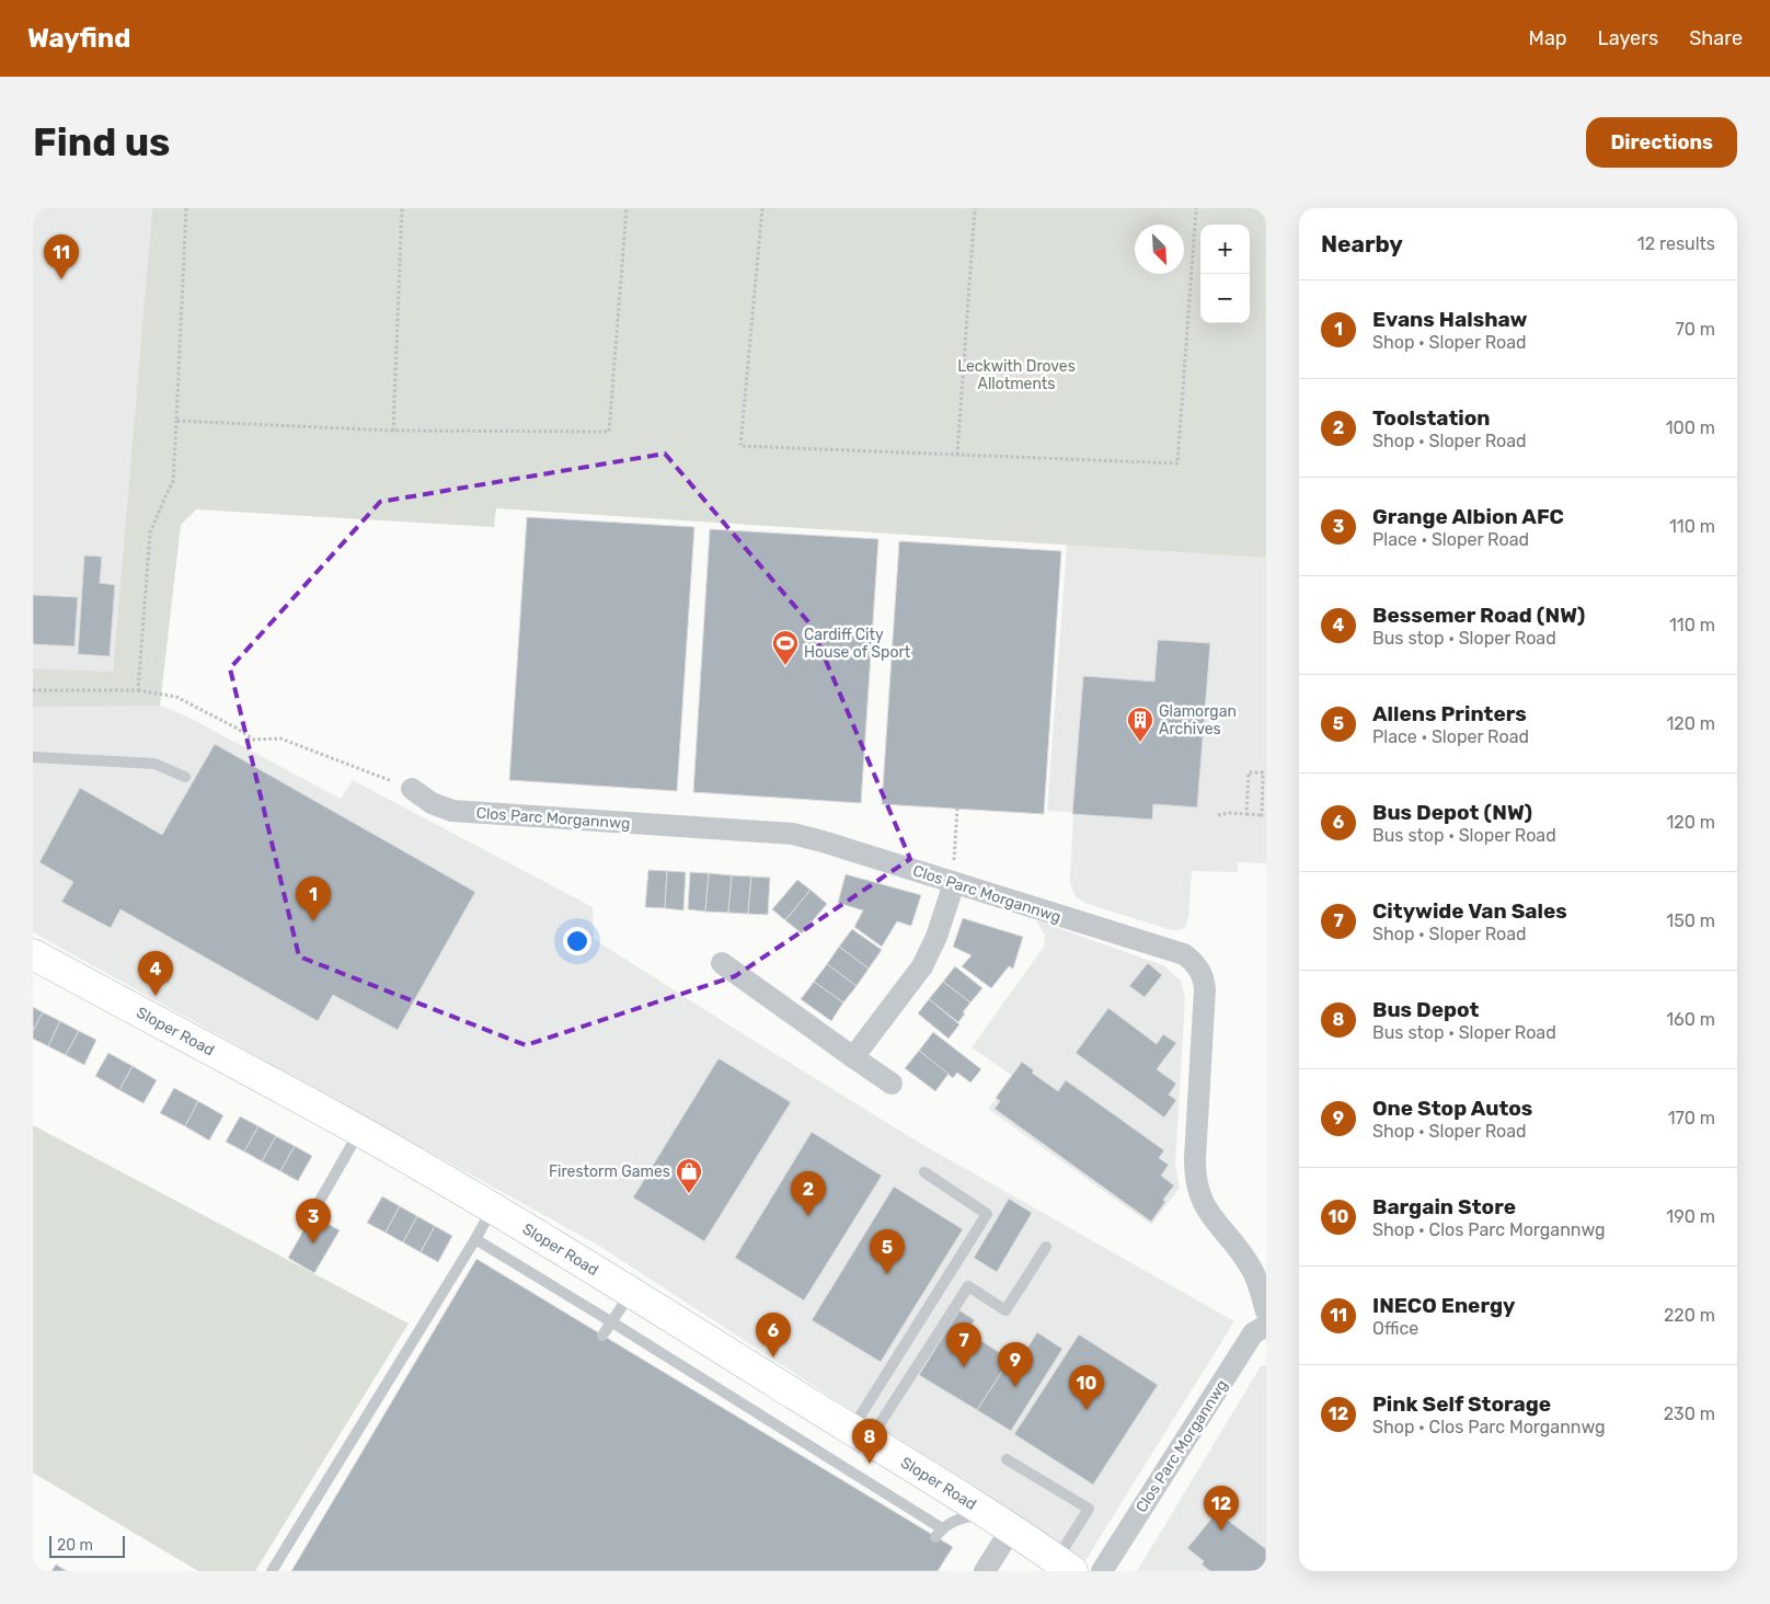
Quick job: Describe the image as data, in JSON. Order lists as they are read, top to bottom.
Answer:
{
  "streets": {
    "street": ["Clos Parc Morgannwg", "Sloper Road"]
  },
  "parks": ["Leckwith Droves Allotments"],
  "places": {
    "sports": ["Cardiff City House of Sport"],
    "building": ["Glamorgan Archives"],
    "shop": ["Firestorm Games"]
  },
  "scale_bar": "20 m",
  "north": "bottom right",
  "page": {
    "header": "Wayfind",
    "nav": ["Map", "Layers", "Share"],
    "buttons": "Directions",
    "title": "Find us",
    "heading": ["Nearby", "12 results"],
    "map_buttons": ["+", "−"],
    "pins": [
      "11",
      "1",
      "4",
      "2",
      "3",
      "5",
      "6",
      "7",
      "9",
      "10",
      "8",
      "12"
    ],
    "list": [
      {
        "mark": "1",
        "name": "Evans Halshaw",
        "note": "Shop · Sloper Road",
        "value": "70 m"
      },
      {
        "mark": "2",
        "name": "Toolstation",
        "note": "Shop · Sloper Road",
        "value": "100 m"
      },
      {
        "mark": "3",
        "name": "Grange Albion AFC",
        "note": "Place · Sloper Road",
        "value": "110 m"
      },
      {
        "mark": "4",
        "name": "Bessemer Road (NW)",
        "note": "Bus stop · Sloper Road",
        "value": "110 m"
      },
      {
        "mark": "5",
        "name": "Allens Printers",
        "note": "Place · Sloper Road",
        "value": "120 m"
      },
      {
        "mark": "6",
        "name": "Bus Depot (NW)",
        "note": "Bus stop · Sloper Road",
        "value": "120 m"
      },
      {
        "mark": "7",
        "name": "Citywide Van Sales",
        "note": "Shop · Sloper Road",
        "value": "150 m"
      },
      {
        "mark": "8",
        "name": "Bus Depot",
        "note": "Bus stop · Sloper Road",
        "value": "160 m"
      },
      {
        "mark": "9",
        "name": "One Stop Autos",
        "note": "Shop · Sloper Road",
        "value": "170 m"
      },
      {
        "mark": "10",
        "name": "Bargain Store",
        "note": "Shop · Clos Parc Morgannwg",
        "value": "190 m"
      },
      {
        "mark": "11",
        "name": "INECO Energy",
        "note": "Office",
        "value": "220 m"
      },
      {
        "mark": "12",
        "name": "Pink Self Storage",
        "note": "Shop · Clos Parc Morgannwg",
        "value": "230 m"
      }
    ],
    "scale": "20 m"
  }
}
